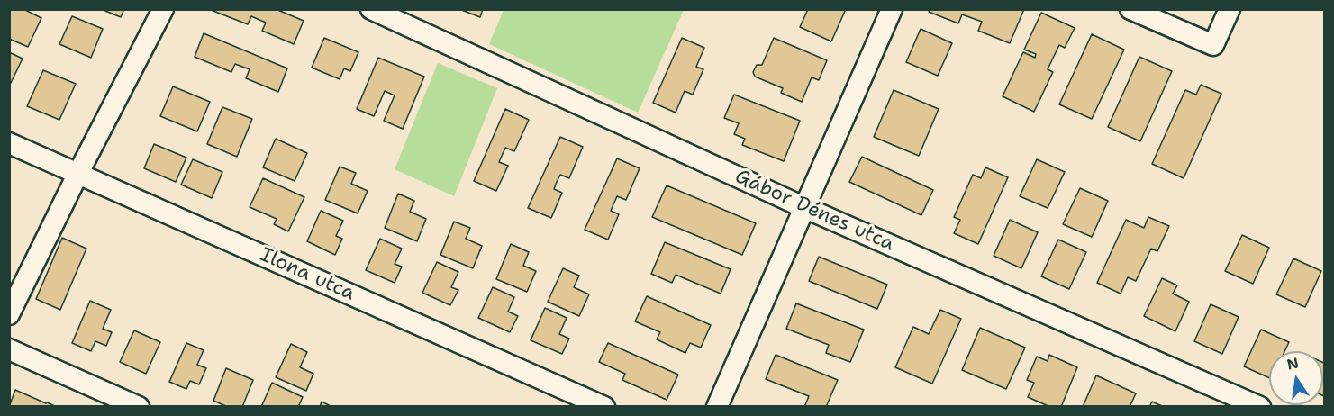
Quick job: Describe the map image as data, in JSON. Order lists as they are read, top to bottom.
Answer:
{
  "streets": {
    "street": ["Gábor Dénes utca", "Ilona utca"]
  },
  "north": "top"
}
